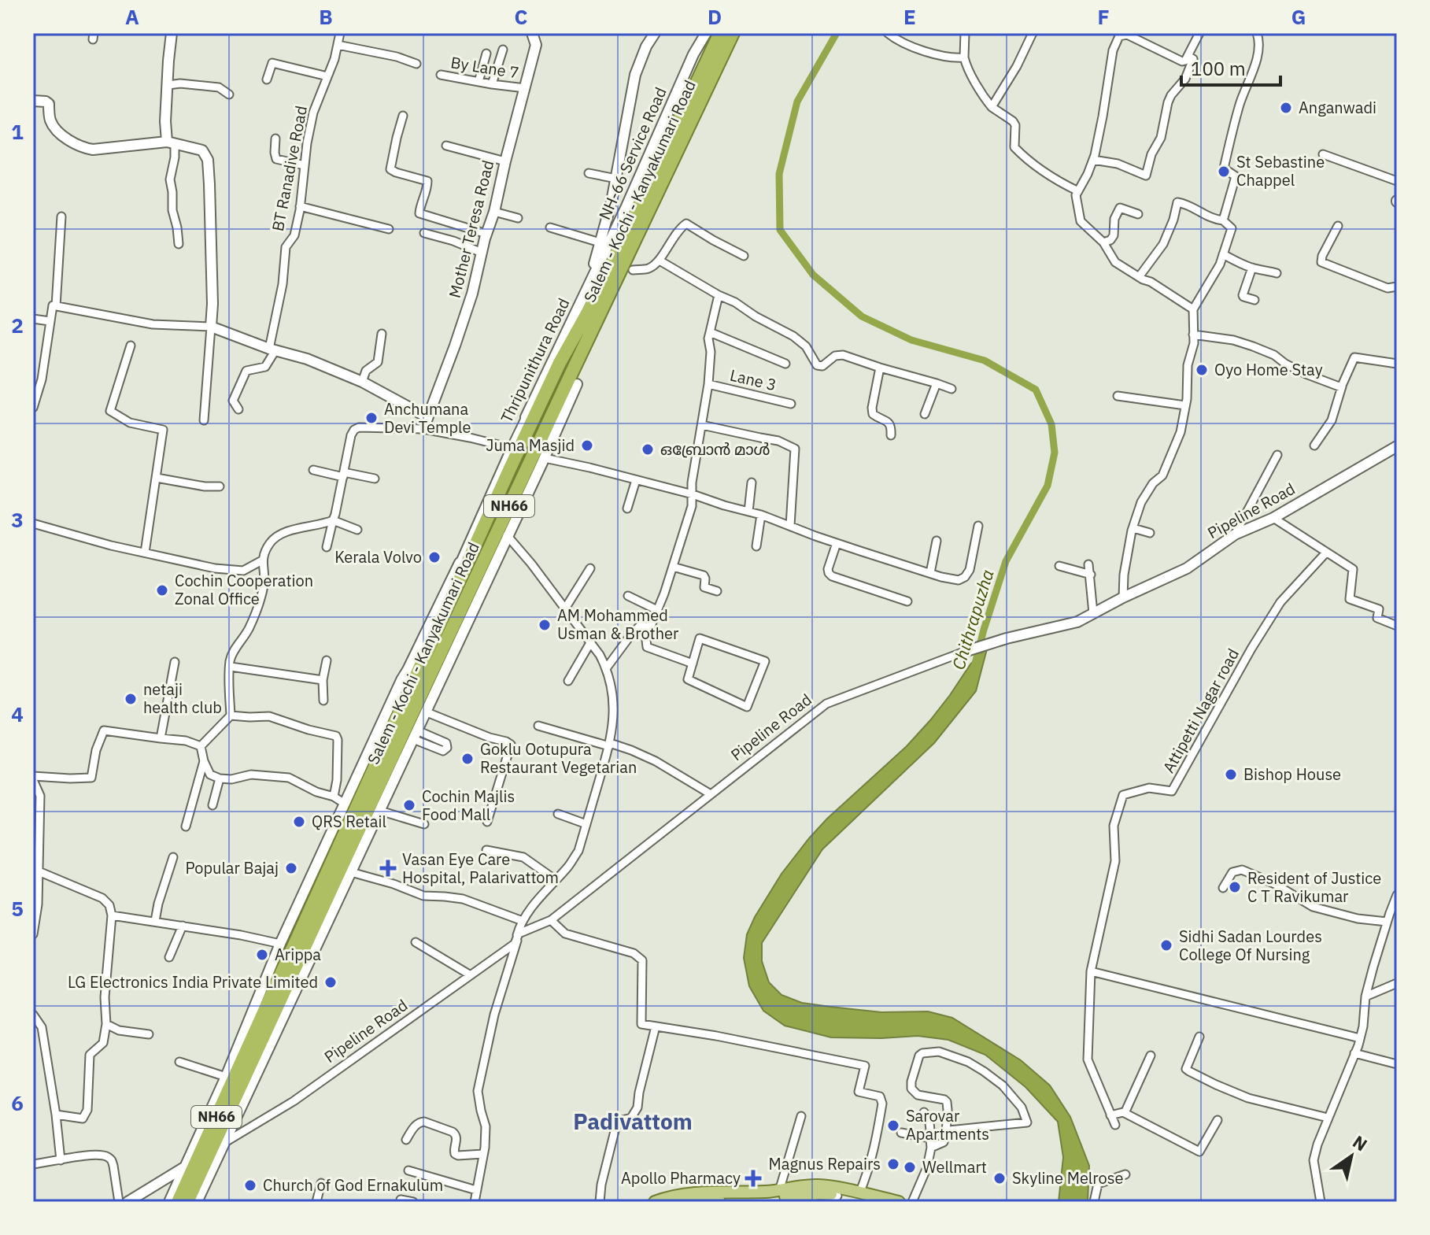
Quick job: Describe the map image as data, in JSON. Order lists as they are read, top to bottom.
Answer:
{
  "streets": {
    "highway": ["Salem - Kochi - Kanyakumari Road", "NH66"],
    "street": [
      "By Lane 7",
      "NH-66 Service Road",
      "BT Ranadive Road",
      "Mother Teresa Road",
      "Thripunithura Road",
      "Lane 3",
      "Pipeline Road",
      "Attipetti Nagar road"
    ]
  },
  "crossings": [
    ["By Lane 7", "Mother Teresa Road"],
    ["NH-66 Service Road", "Thripunithura Road"],
    ["Salem - Kochi - Kanyakumari Road", "Thripunithura Road"],
    ["Salem - Kochi - Kanyakumari Road", "Pipeline Road"]
  ],
  "districts": ["Padivattom"],
  "water": ["Chithrapuzha"],
  "places": {
    "other": [
      "Anganwadi",
      "St Sebastine Chappel",
      "Oyo Home Stay",
      "Anchumana Devi Temple",
      "Juma Masjid",
      "ഒബ്രോൻ മാൾ",
      "Kerala Volvo",
      "Cochin Cooperation Zonal Office",
      "AM Mohammed Usman & Brother",
      "netaji health club",
      "Goklu Ootupura Restaurant Vegetarian",
      "Bishop House",
      "Cochin Majlis Food Mall",
      "QRS Retail",
      "Popular Bajaj",
      "Resident of Justice C T Ravikumar",
      "Sidhi Sadan Lourdes College Of Nursing",
      "Arippa",
      "LG Electronics India Private Limited",
      "Sarovar Apartments",
      "Magnus Repairs",
      "Wellmart",
      "Skyline Melrose",
      "Church of God Ernakulum"
    ],
    "health": ["Vasan Eye Care Hospital, Palarivattom", "Apollo Pharmacy"]
  },
  "scale_bar": "100 m",
  "north": "top right",
  "grid": {
    "columns": [
      "A",
      "B",
      "C",
      "D",
      "E",
      "F",
      "G"
    ],
    "rows": [
      "1",
      "2",
      "3",
      "4",
      "5",
      "6"
    ]
  }
}
